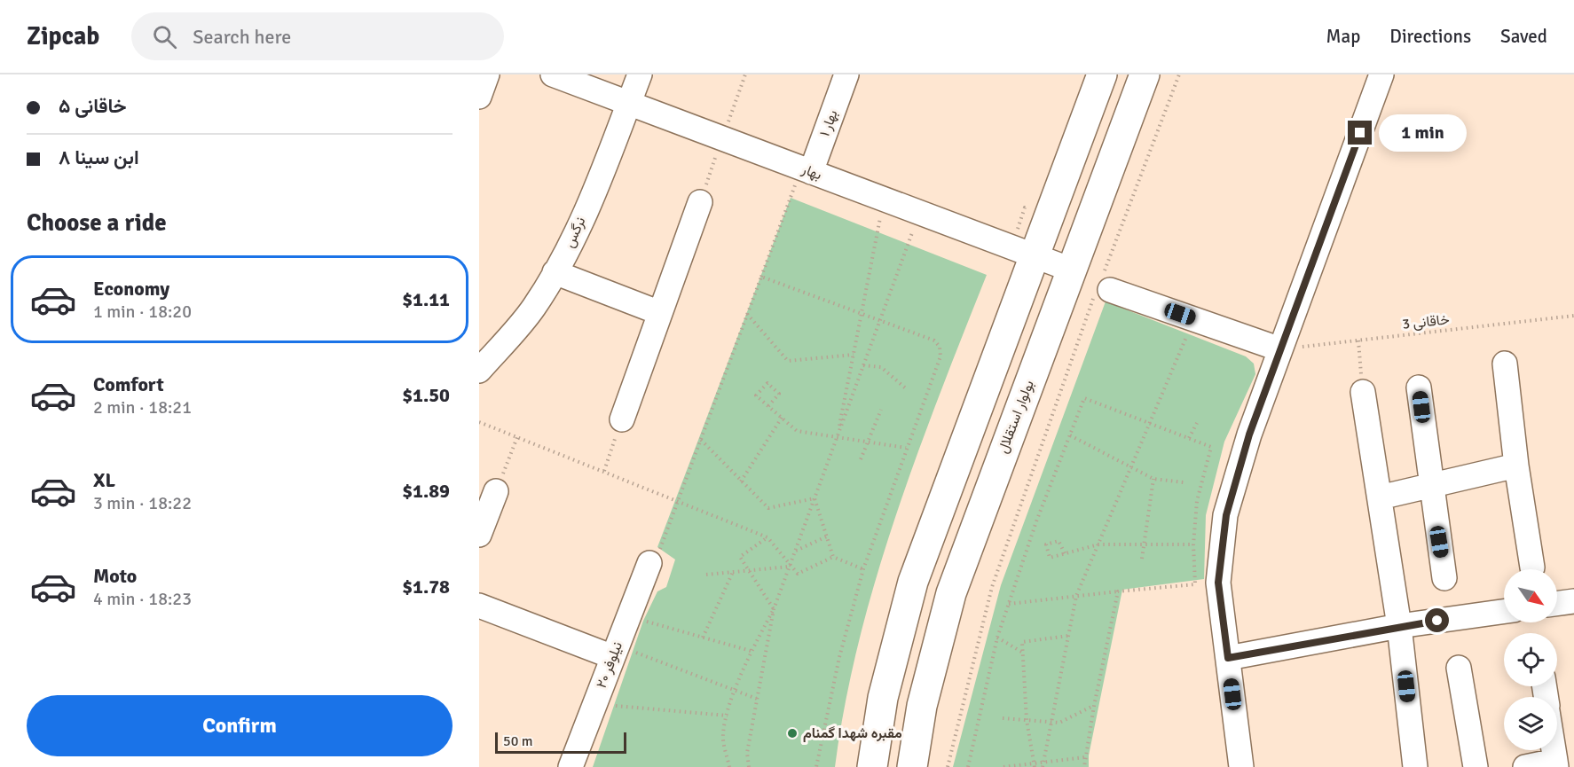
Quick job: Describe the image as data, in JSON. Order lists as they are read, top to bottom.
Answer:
{
  "streets": {
    "main road": ["بولوار استقلال"],
    "street": [
      "بهار ۱",
      "بهار",
      "نرگس",
      "نیلوفر ۲۰"
    ],
    "path": ["خاقانی 3"]
  },
  "crossings": [
    ["بهار ۱", "بهار"],
    ["بهار", "نرگس"],
    ["بهار", "بولوار استقلال"]
  ],
  "places": ["مقبره شهدا گمنام"],
  "scale_bar": "50 m",
  "north": "bottom right",
  "page": {
    "header": "Zipcab",
    "search": "Search here",
    "nav": ["Map", "Directions", "Saved"],
    "banner": ["خاقانی ۵", "ابن سینا ۸"],
    "bubble": "1 min",
    "heading": "Choose a ride",
    "list": [
      {
        "name": "Economy",
        "note": "1 min · 18:20",
        "value": "$1.11"
      },
      {
        "name": "Comfort",
        "note": "2 min · 18:21",
        "value": "$1.50"
      },
      {
        "name": "XL",
        "note": "3 min · 18:22",
        "value": "$1.89"
      },
      {
        "name": "Moto",
        "note": "4 min · 18:23",
        "value": "$1.78"
      }
    ],
    "buttons": "Confirm",
    "scale": "50 m"
  }
}
